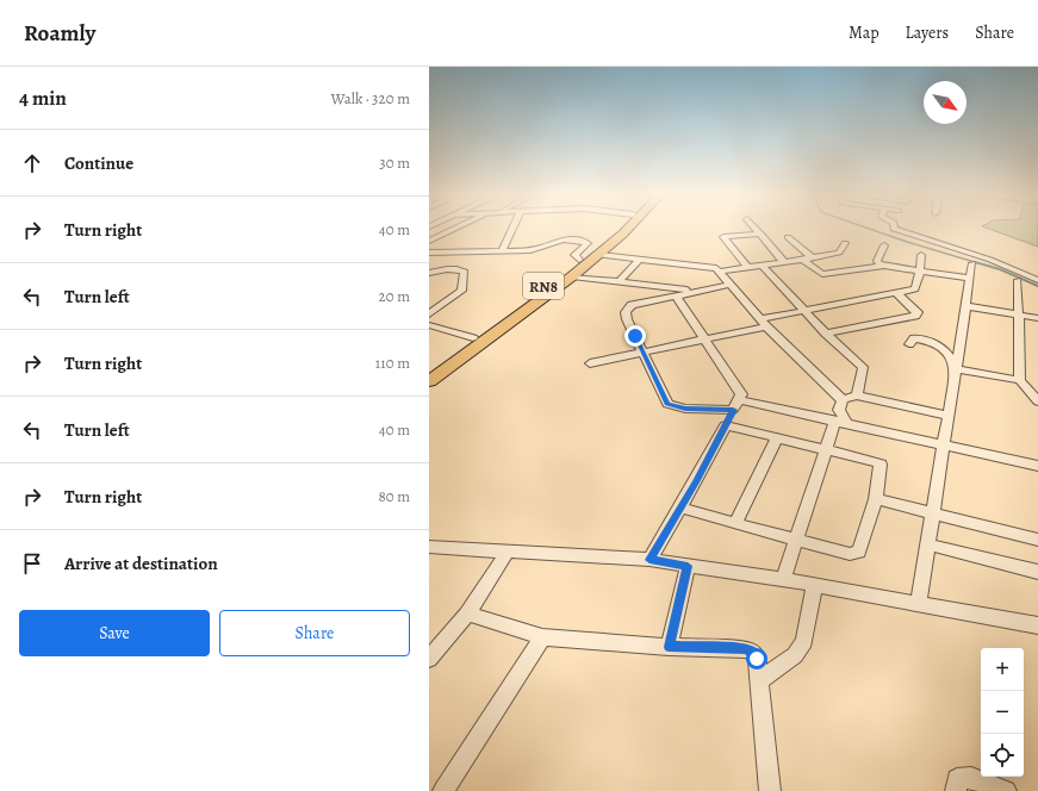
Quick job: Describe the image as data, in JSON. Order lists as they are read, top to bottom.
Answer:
{
  "streets": {
    "main road": ["RN8"]
  },
  "north": "bottom right",
  "page": {
    "header": "Roamly",
    "nav": ["Map", "Layers", "Share"],
    "heading": ["4 min", "Walk · 320 m"],
    "list": [
      ["Continue", "30 m"],
      ["Turn right", "40 m"],
      ["Turn left", "20 m"],
      ["Turn right", "110 m"],
      ["Turn left", "40 m"],
      ["Turn right", "80 m"],
      "Arrive at destination"
    ],
    "buttons": ["Save", "Share"],
    "map_buttons": ["+", "−"]
  }
}
